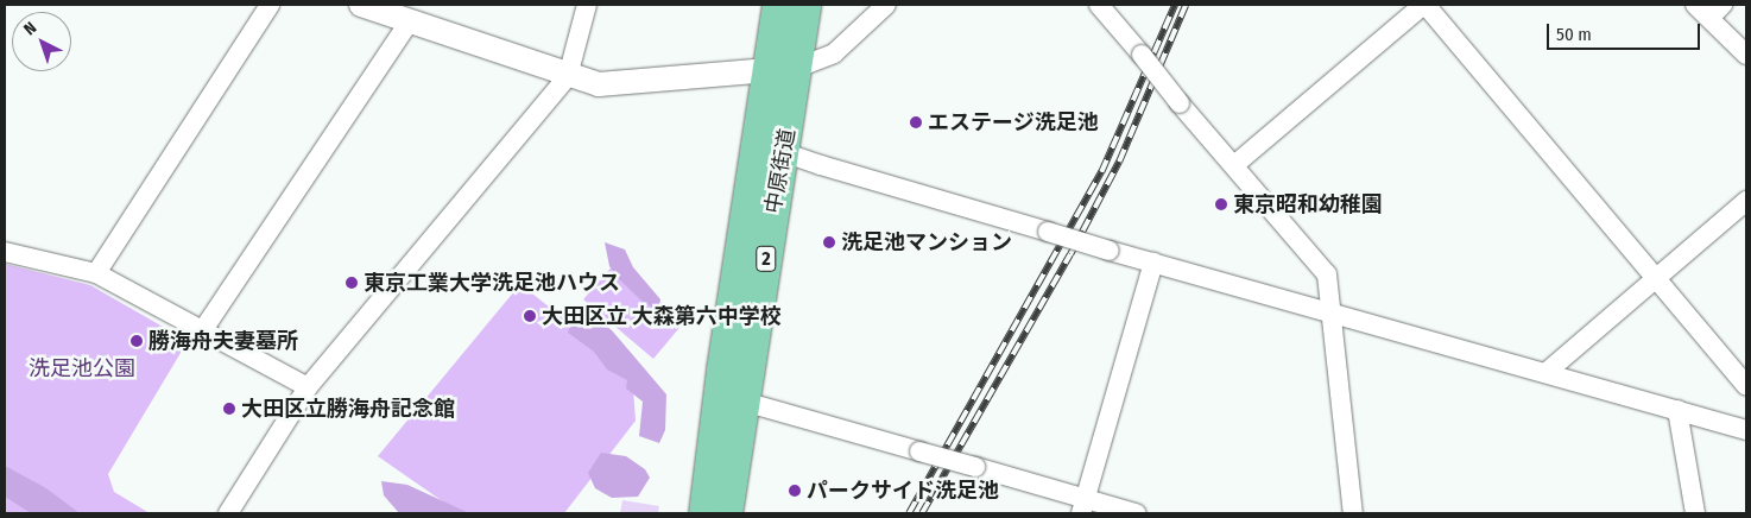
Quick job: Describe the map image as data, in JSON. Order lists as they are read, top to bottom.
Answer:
{
  "streets": {
    "main road": ["中原街道", "2"]
  },
  "parks": ["洗足池公園"],
  "places": [
    "エステージ洗足池",
    "東京昭和幼稚園",
    "洗足池マンション",
    "東京工業大学洗足池ハウス",
    "大田区立 大森第六中学校",
    "勝海舟夫妻墓所",
    "大田区立勝海舟記念館",
    "パークサイド洗足池"
  ],
  "scale_bar": "50 m",
  "north": "top left"
}
